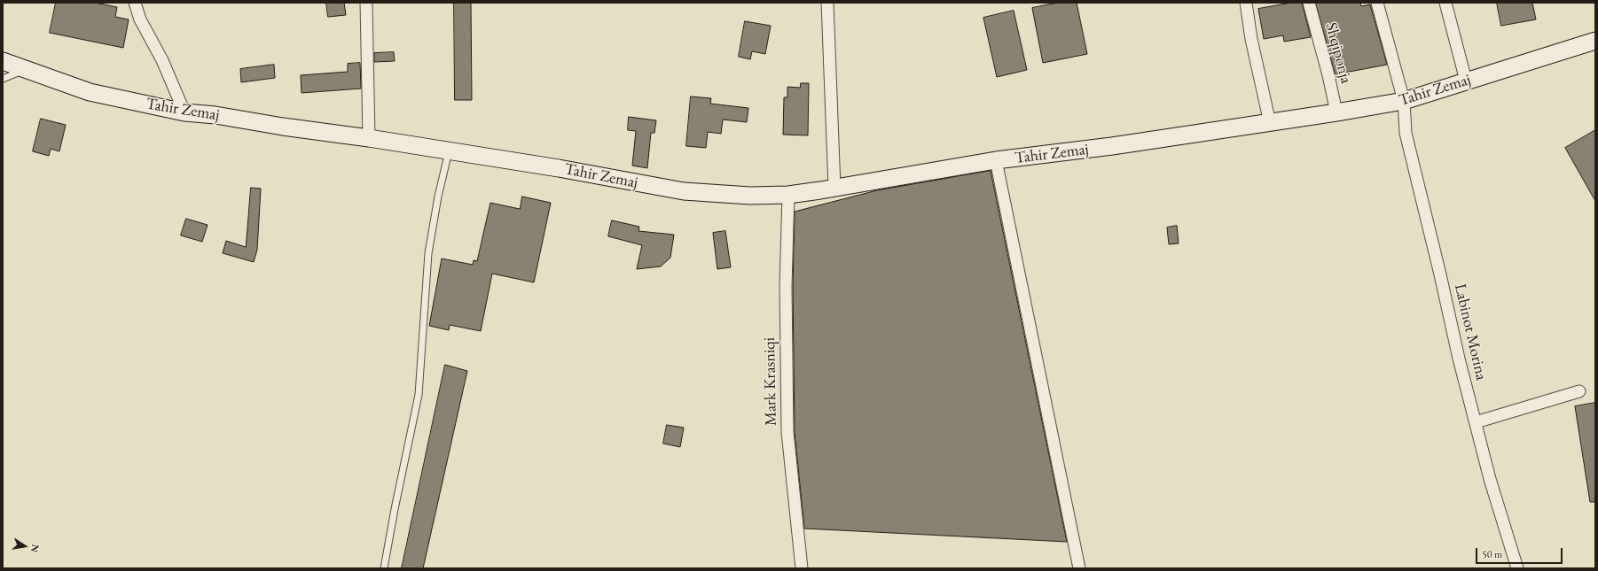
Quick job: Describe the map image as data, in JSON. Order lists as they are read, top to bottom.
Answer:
{
  "streets": {
    "main road": ["Tahir Zemaj"],
    "street": ["Shqiponja", "Labinot Morina", "Mark Krasniqi"]
  },
  "crossings": [
    ["Shqiponja", "Tahir Zemaj"],
    ["Tahir Zemaj", "Labinot Morina"],
    ["Tahir Zemaj", "Mark Krasniqi"]
  ],
  "scale_bar": "50 m",
  "north": "right"
}
